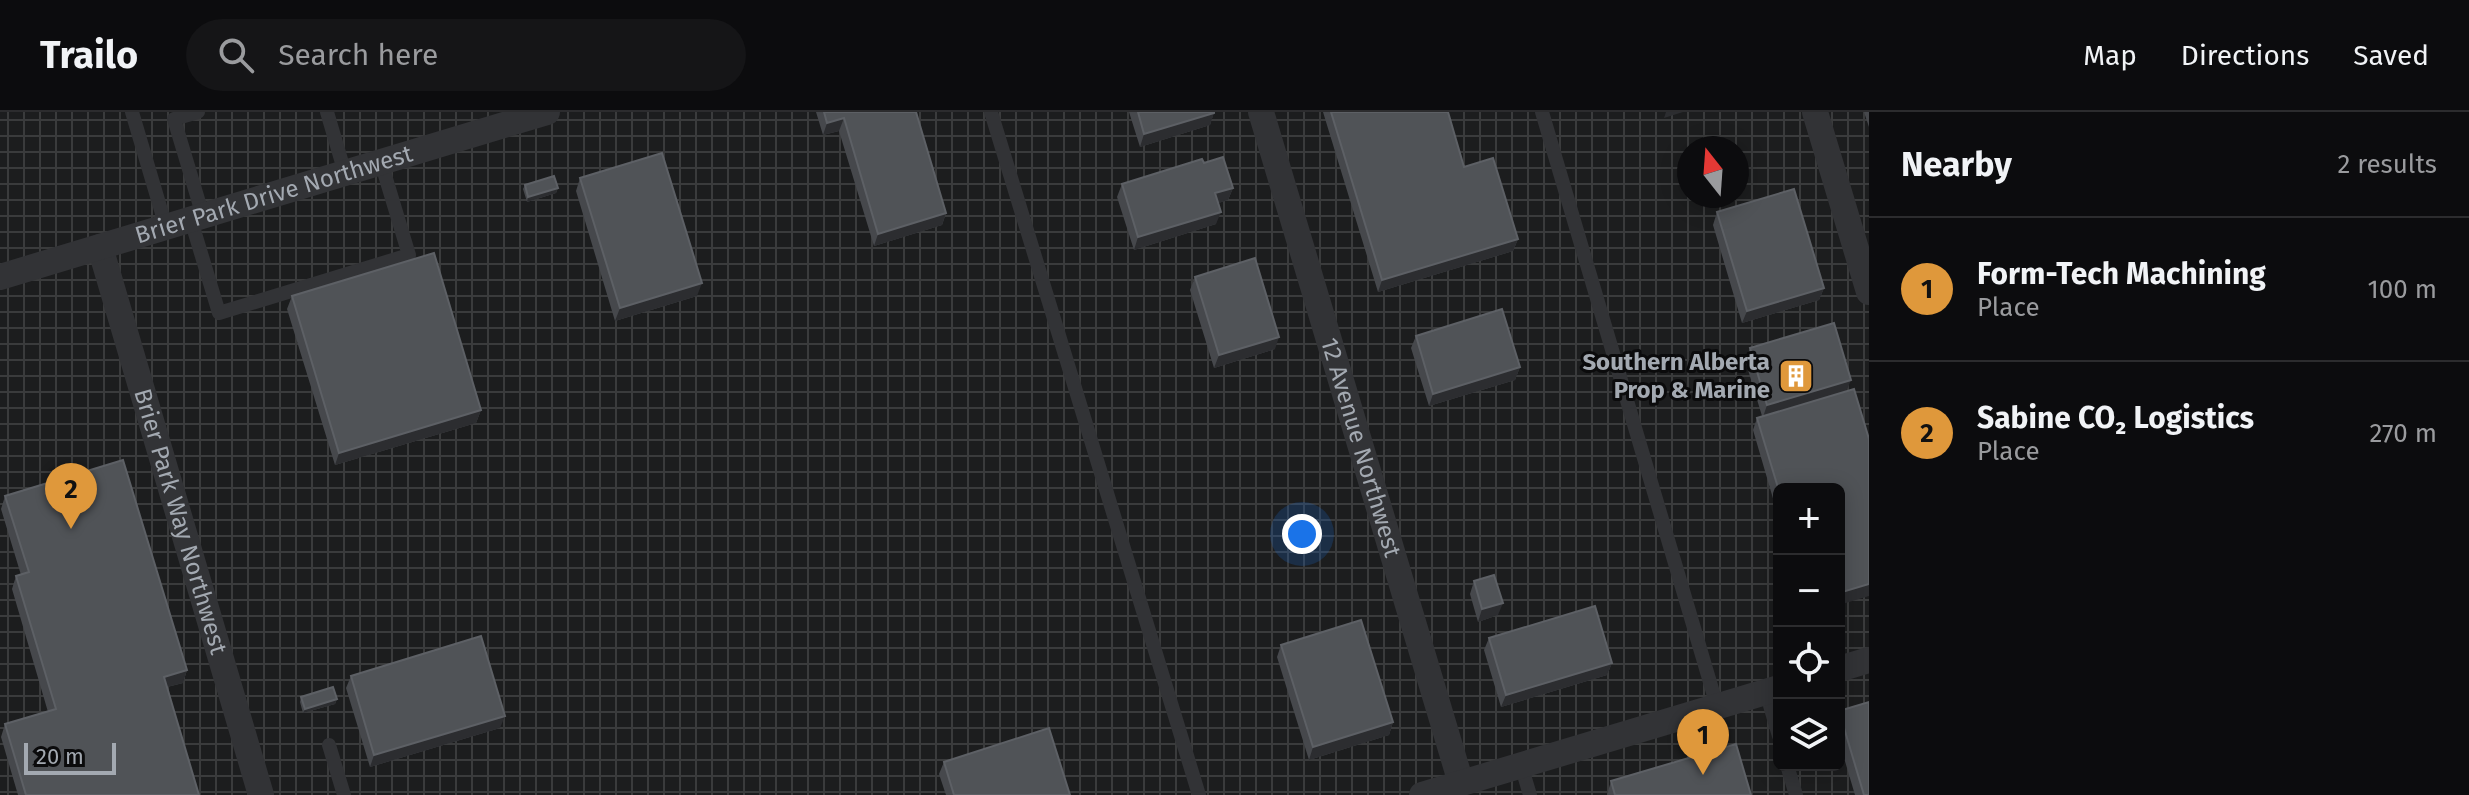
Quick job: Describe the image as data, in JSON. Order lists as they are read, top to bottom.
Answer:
{
  "streets": {
    "street": ["Brier Park Drive Northwest", "12 Avenue Northwest", "Brier Park Way Northwest"]
  },
  "crossings": [
    ["Brier Park Drive Northwest", "Brier Park Way Northwest"]
  ],
  "places": {
    "building": ["Southern Alberta Prop & Marine"]
  },
  "scale_bar": "20 m",
  "north": "top",
  "page": {
    "header": "Trailo",
    "search": "Search here",
    "nav": ["Map", "Directions", "Saved"],
    "heading": ["Nearby", "2 results"],
    "list": [
      {
        "mark": "1",
        "name": "Form-Tech Machining",
        "note": "Place",
        "value": "100 m"
      },
      {
        "mark": "2",
        "name": "Sabine CO₂ Logistics",
        "note": "Place",
        "value": "270 m"
      }
    ],
    "pins": ["2", "1"],
    "map_buttons": ["+", "−"],
    "scale": "20 m"
  }
}
